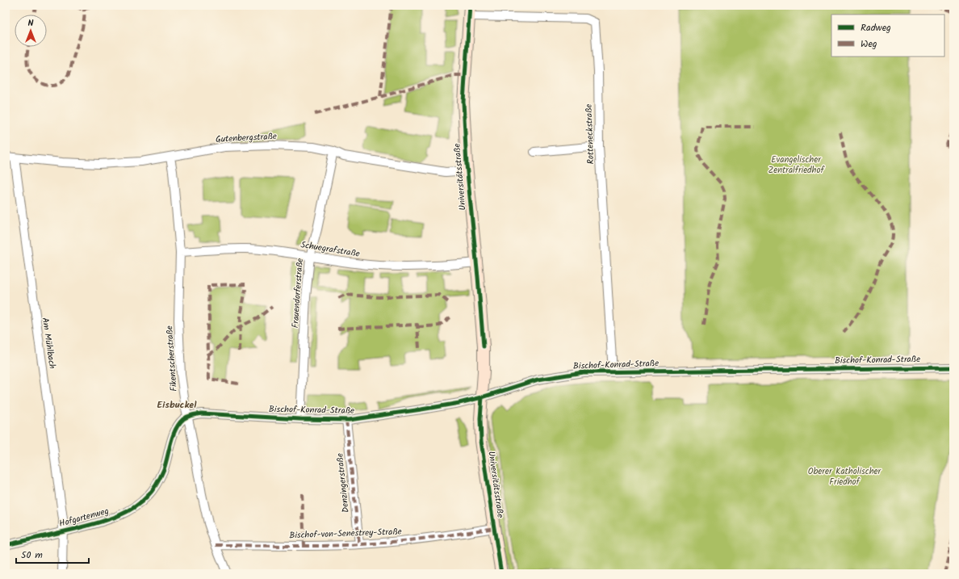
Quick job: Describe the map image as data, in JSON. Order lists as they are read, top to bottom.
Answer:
{
  "streets": {
    "street": [
      "Rotteneckstraße",
      "Gutenbergstraße",
      "Universitätsstraße",
      "Schuegrafstraße",
      "Frauendorferstraße",
      "Am Mühlbach",
      "Fikentscherstraße",
      "Bischof-Konrad-Straße",
      "Denzingerstraße",
      "Hofgartenweg",
      "Bischof-von-Senestrey-Straße"
    ]
  },
  "crossings": [
    ["Rotteneckstraße", "Universitätsstraße"],
    ["Rotteneckstraße", "Bischof-Konrad-Straße"],
    ["Gutenbergstraße", "Universitätsstraße"],
    ["Gutenbergstraße", "Frauendorferstraße"],
    ["Gutenbergstraße", "Am Mühlbach"],
    ["Gutenbergstraße", "Fikentscherstraße"],
    ["Universitätsstraße", "Schuegrafstraße"],
    ["Universitätsstraße", "Bischof-Konrad-Straße"],
    ["Universitätsstraße", "Bischof-von-Senestrey-Straße"],
    ["Schuegrafstraße", "Frauendorferstraße"],
    ["Schuegrafstraße", "Fikentscherstraße"],
    ["Frauendorferstraße", "Bischof-Konrad-Straße"],
    ["Am Mühlbach", "Hofgartenweg"],
    ["Fikentscherstraße", "Bischof-Konrad-Straße"],
    ["Fikentscherstraße", "Hofgartenweg"],
    ["Fikentscherstraße", "Bischof-von-Senestrey-Straße"],
    ["Bischof-Konrad-Straße", "Denzingerstraße"],
    ["Bischof-Konrad-Straße", "Hofgartenweg"],
    ["Denzingerstraße", "Bischof-von-Senestrey-Straße"]
  ],
  "districts": ["Eisbuckel"],
  "parks": ["Evangelischer Zentralfriedhof", "Oberer Katholischer Friedhof"],
  "legend": ["Radweg", "Weg"],
  "scale_bar": "50 m",
  "north": "top"
}
